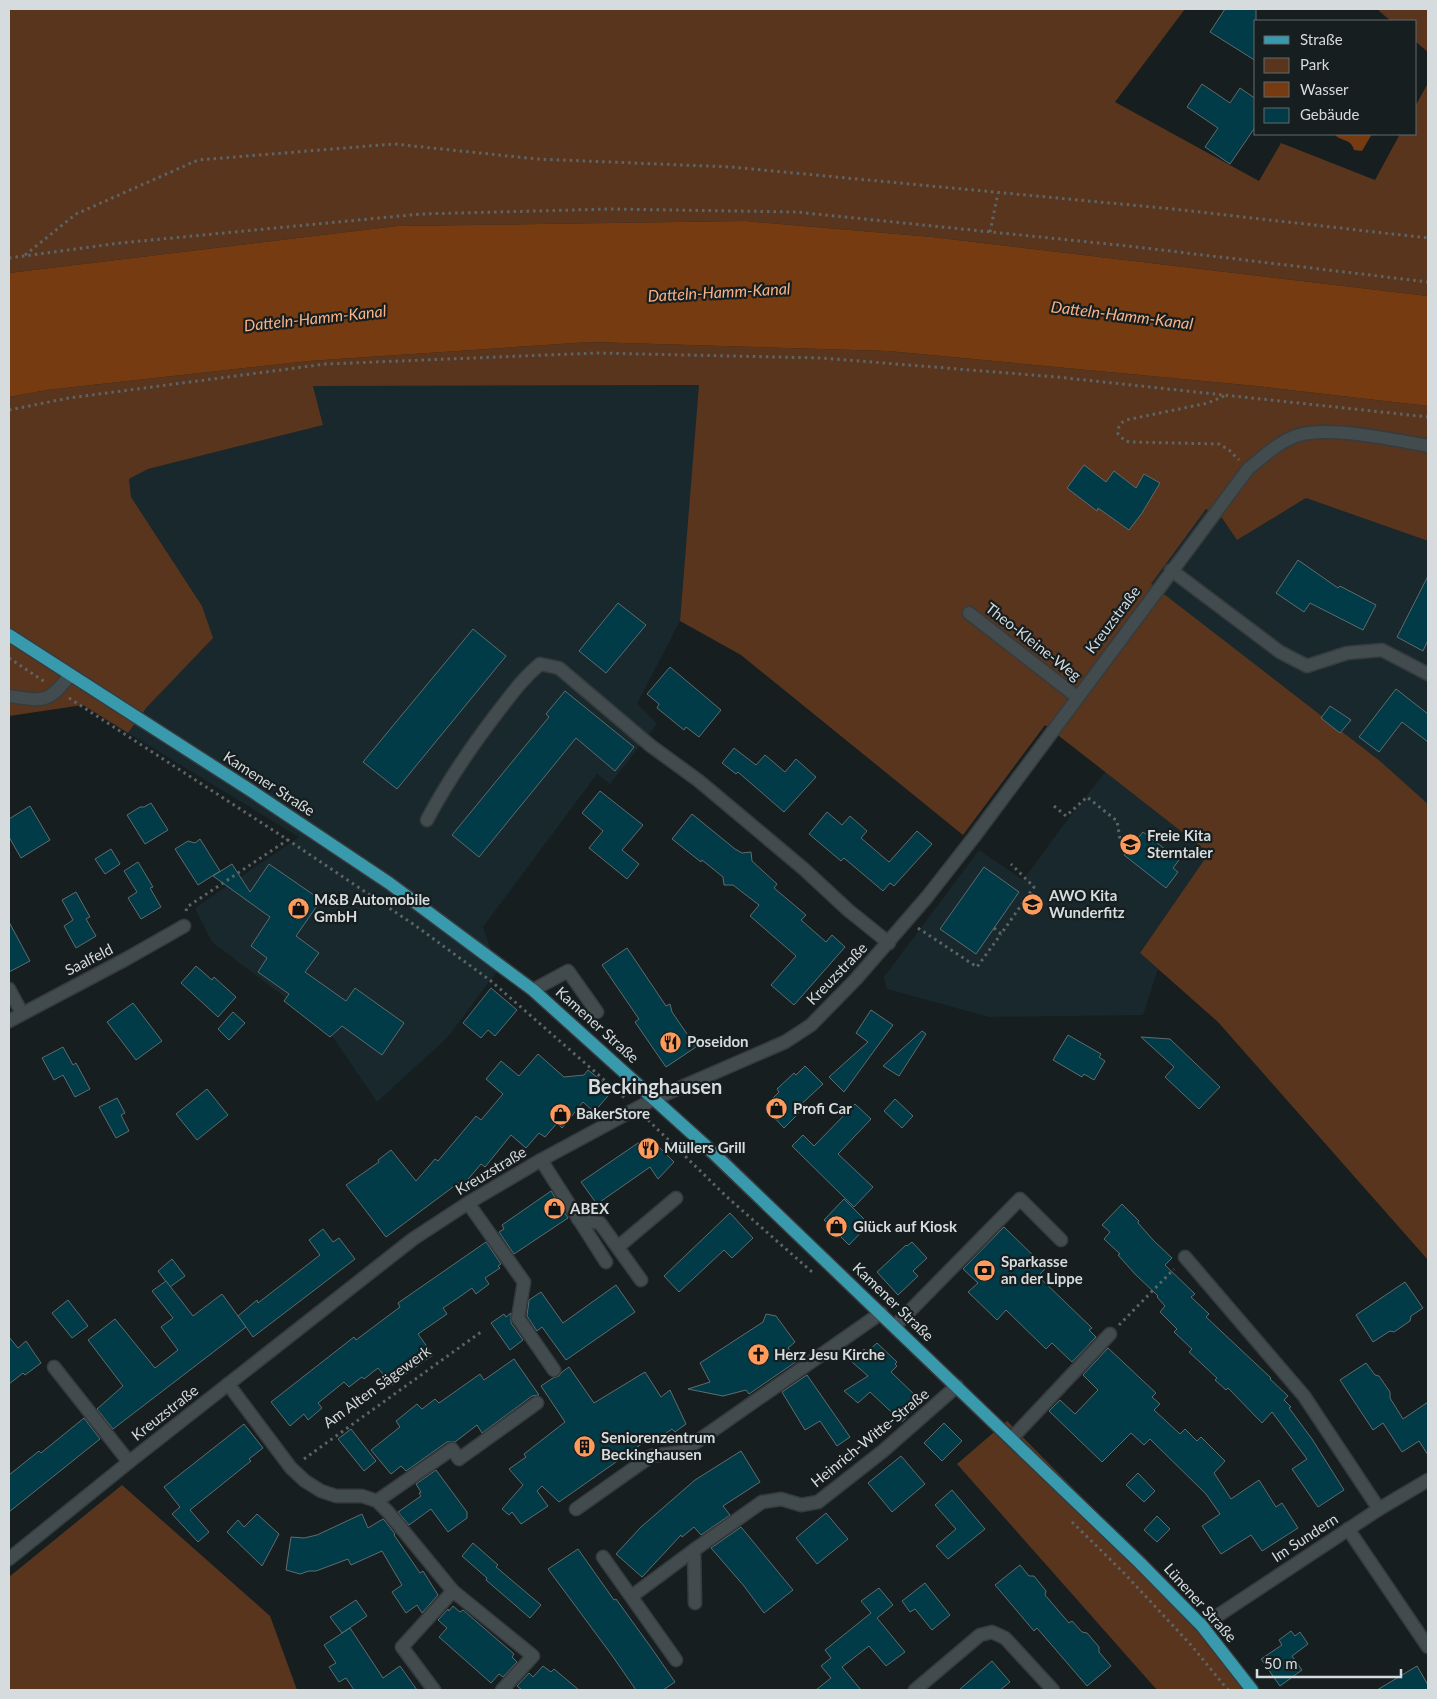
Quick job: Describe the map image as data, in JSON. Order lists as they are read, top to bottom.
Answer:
{
  "streets": {
    "main road": ["Kamener Straße", "Lünener Straße"],
    "street": [
      "Kreuzstraße",
      "Theo-Kleine-Weg",
      "Saalfeld",
      "Heinrich-Witte-Straße",
      "Im Sundern"
    ],
    "path": ["Am Alten Sägewerk"]
  },
  "crossings": [
    ["Kreuzstraße", "Theo-Kleine-Weg"],
    ["Kreuzstraße", "Kamener Straße"],
    ["Kamener Straße", "Heinrich-Witte-Straße"],
    ["Kamener Straße", "Lünener Straße"],
    ["Im Sundern", "Lünener Straße"]
  ],
  "districts": ["Beckinghausen"],
  "water": ["Datteln-Hamm-Kanal"],
  "places": {
    "school or university": ["Freie Kita Sterntaler", "AWO Kita Wunderfitz"],
    "shop": [
      "M&B Automobile GmbH",
      "Profi Car",
      "BakerStore",
      "ABEX",
      "Glück auf Kiosk"
    ],
    "restaurant": ["Poseidon", "Müllers Grill"],
    "bank": ["Sparkasse an der Lippe"],
    "church": ["Herz Jesu Kirche"],
    "building": ["Seniorenzentrum Beckinghausen"]
  },
  "legend": [
    "Straße",
    "Park",
    "Wasser",
    "Gebäude"
  ],
  "scale_bar": "50 m"
}
